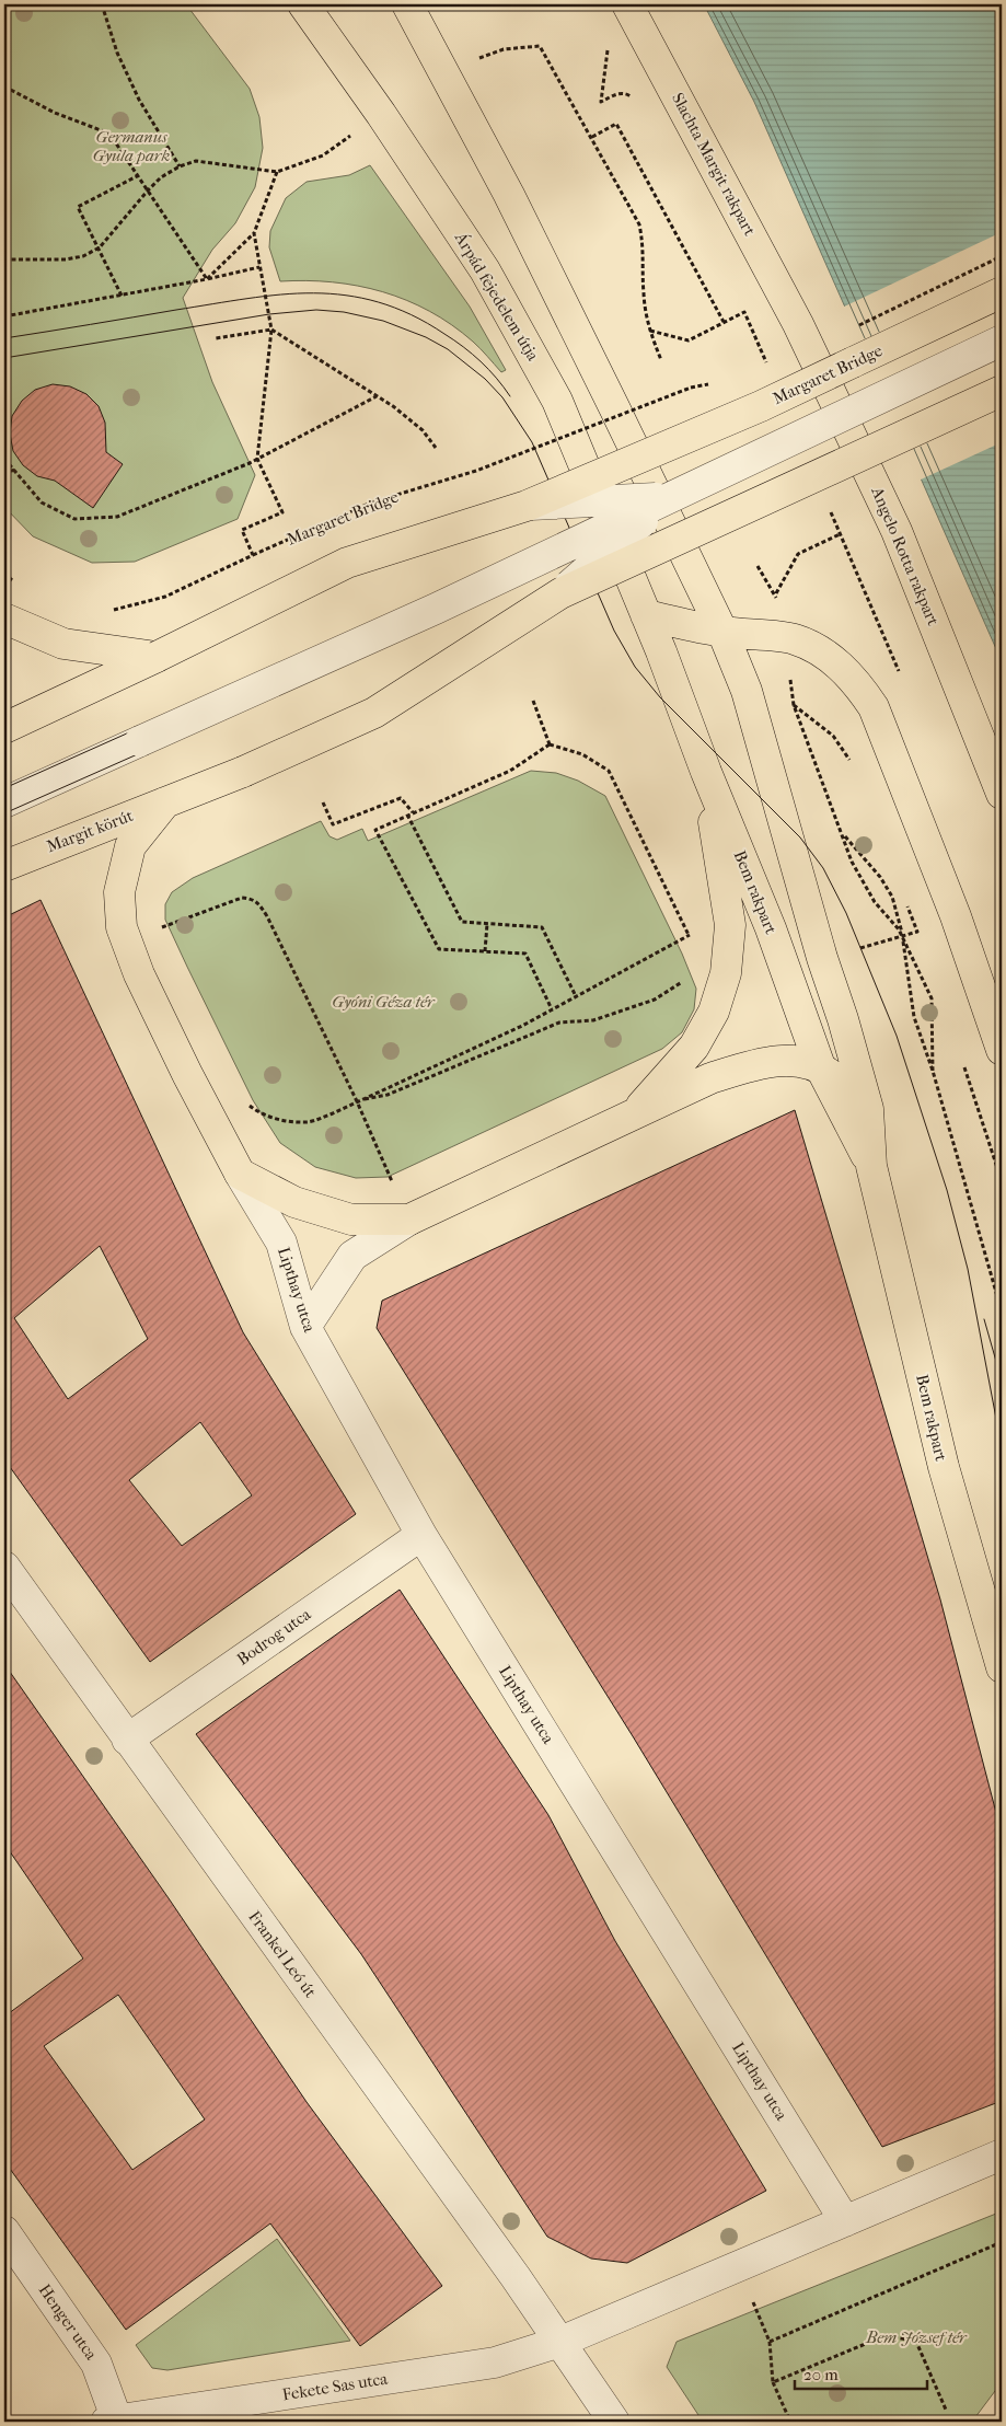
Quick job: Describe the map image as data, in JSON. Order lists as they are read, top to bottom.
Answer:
{
  "streets": {
    "main road": [
      "Slachta Margit rakpart",
      "Árpád fejedelem útja",
      "Margaret Bridge",
      "Angelo Rotta rakpart",
      "Margit körút",
      "Bem rakpart"
    ],
    "street": [
      "Lipthay utca",
      "Bodrog utca",
      "Frankel Leó út",
      "Henger utca",
      "Fekete Sas utca"
    ]
  },
  "crossings": [
    ["Slachta Margit rakpart", "Angelo Rotta rakpart"],
    ["Árpád fejedelem útja", "Bem rakpart"],
    ["Margaret Bridge", "Margit körút"],
    ["Lipthay utca", "Bodrog utca"],
    ["Bodrog utca", "Frankel Leó út"],
    ["Frankel Leó út", "Fekete Sas utca"],
    ["Henger utca", "Fekete Sas utca"]
  ],
  "parks": ["Germanus Gyula park", "Gyóni Géza tér", "Bem József tér"],
  "scale_bar": "20 m"
}
